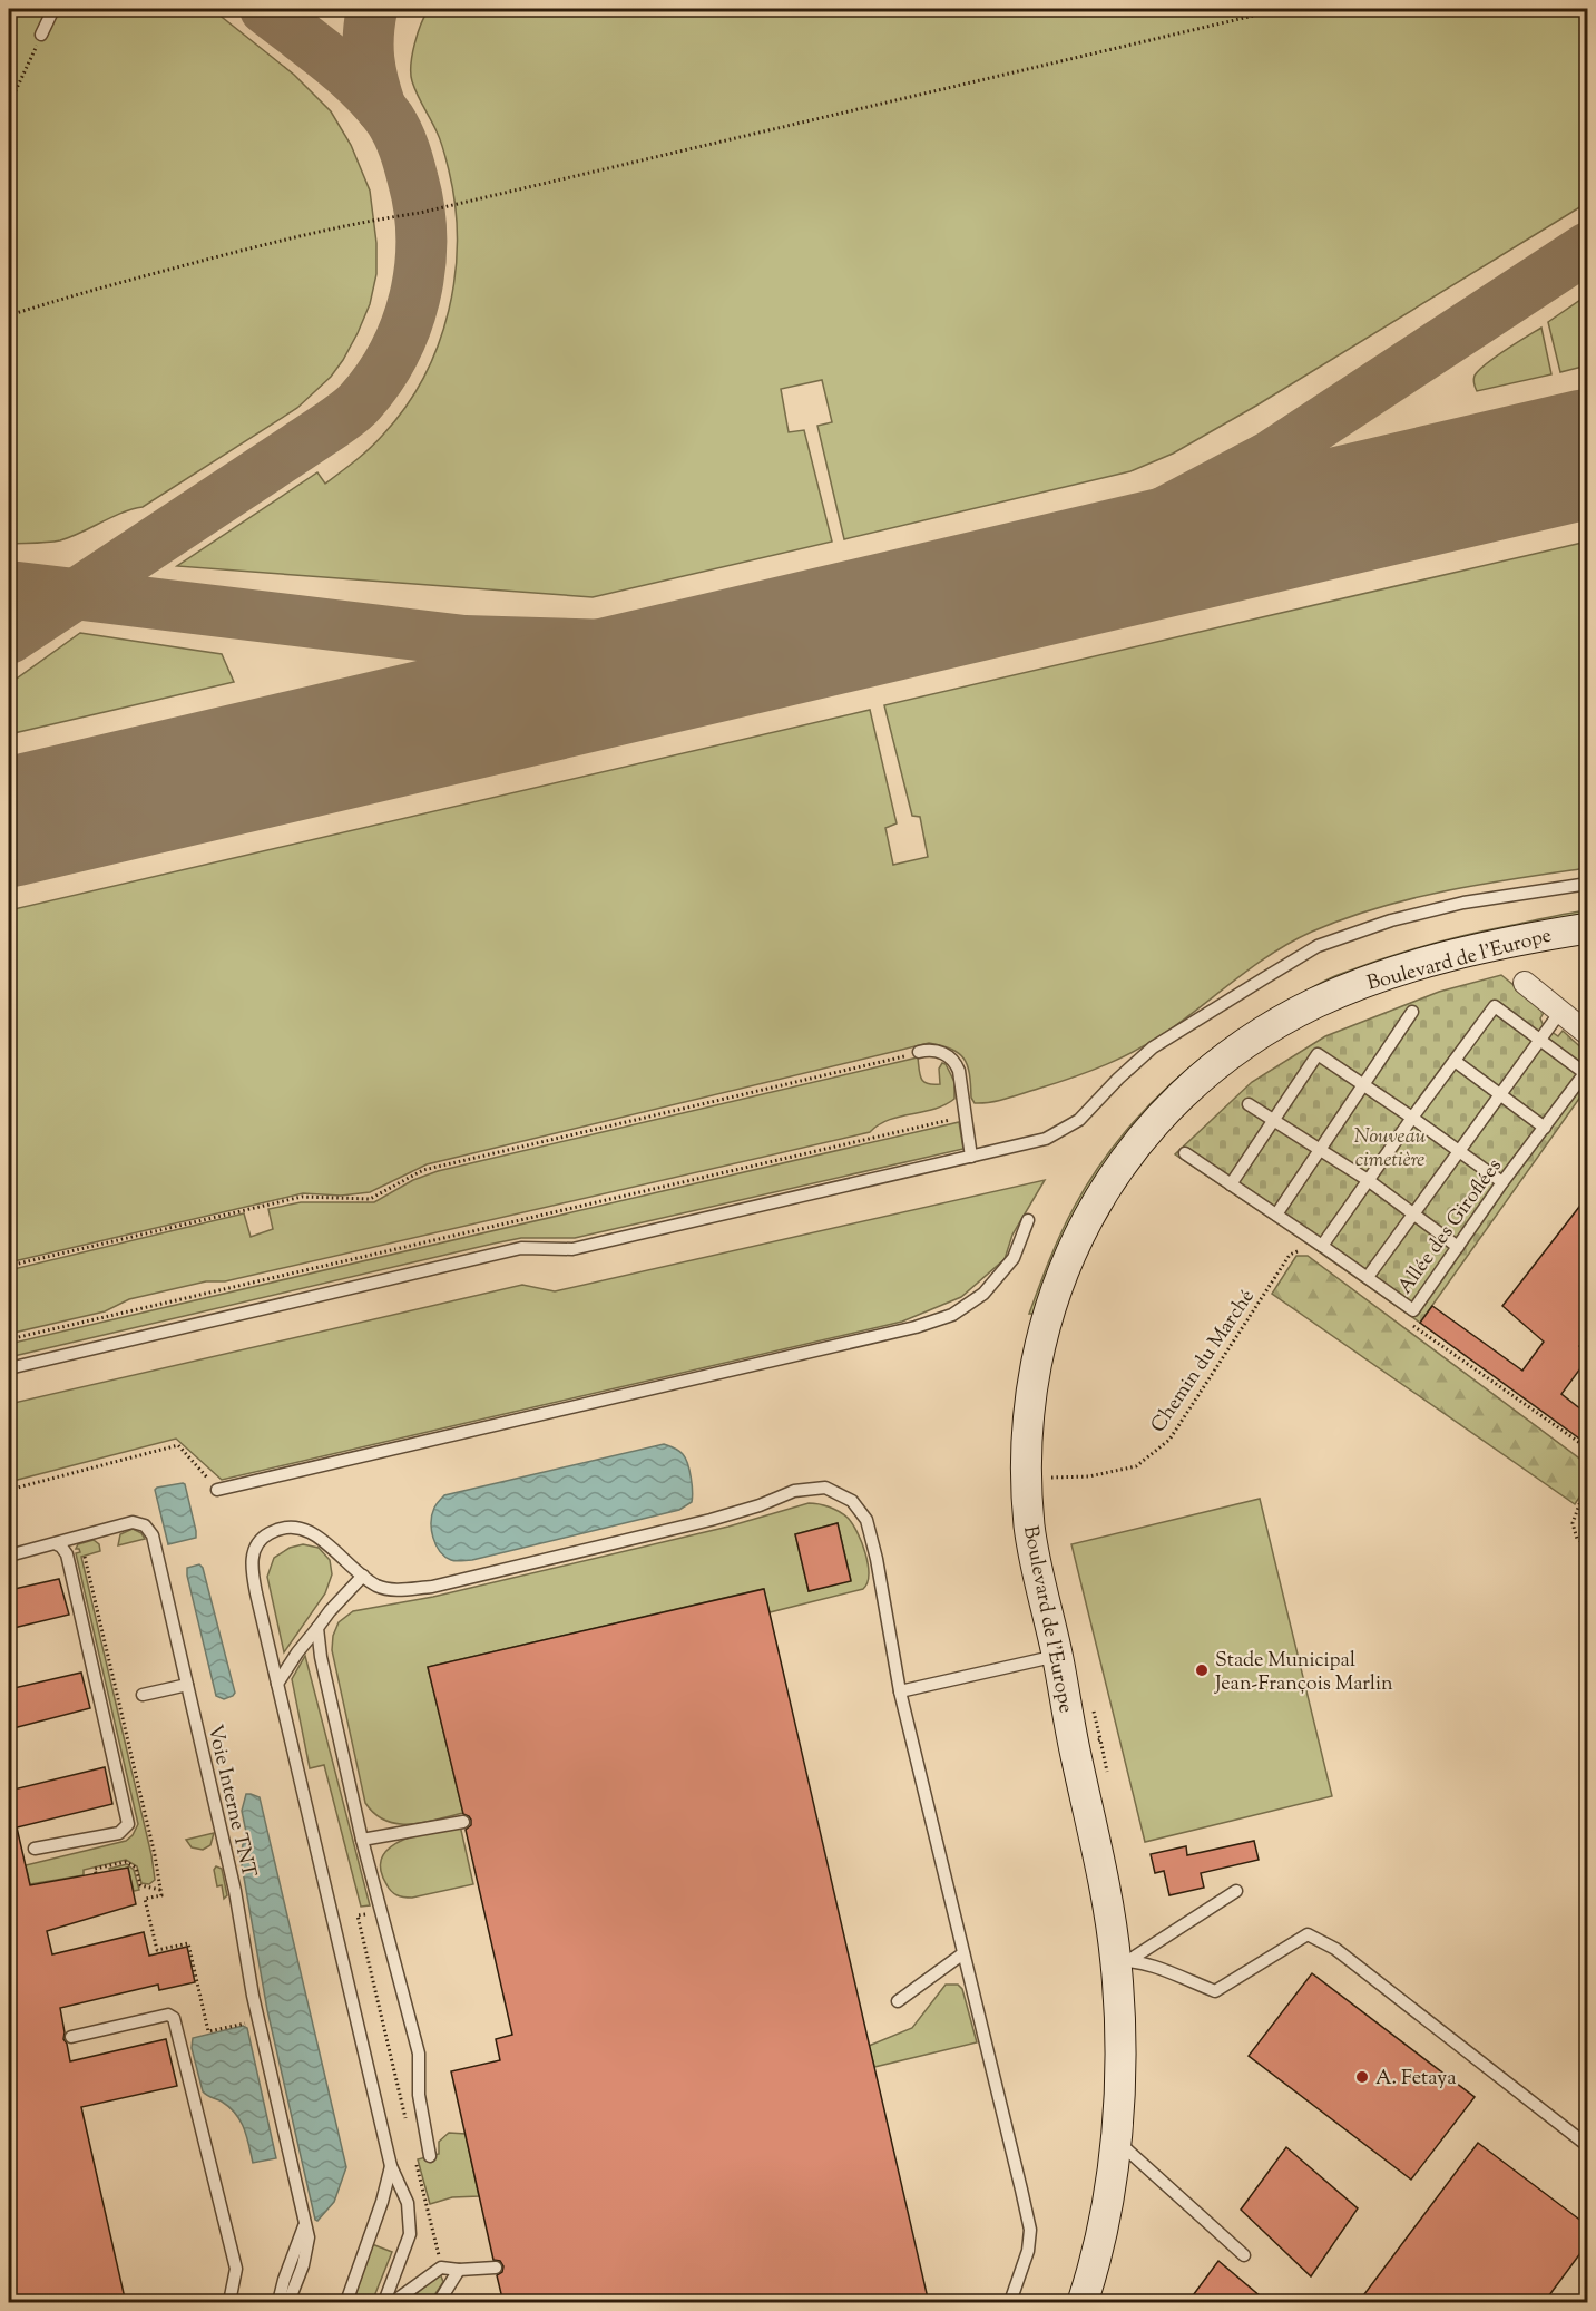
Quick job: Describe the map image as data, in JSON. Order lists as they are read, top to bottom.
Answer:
{
  "streets": {
    "main road": ["Boulevard de l'Europe"],
    "lane": ["Allée des Giroflées", "Voie Interne TNT"],
    "path": ["Chemin du Marché"]
  },
  "crossings": [
    ["Boulevard de l'Europe", "Chemin du Marché"]
  ],
  "parks": ["Nouveau cimetière"],
  "places": ["Stade Municipal Jean-François Marlin", "A. Fetaya"]
}
